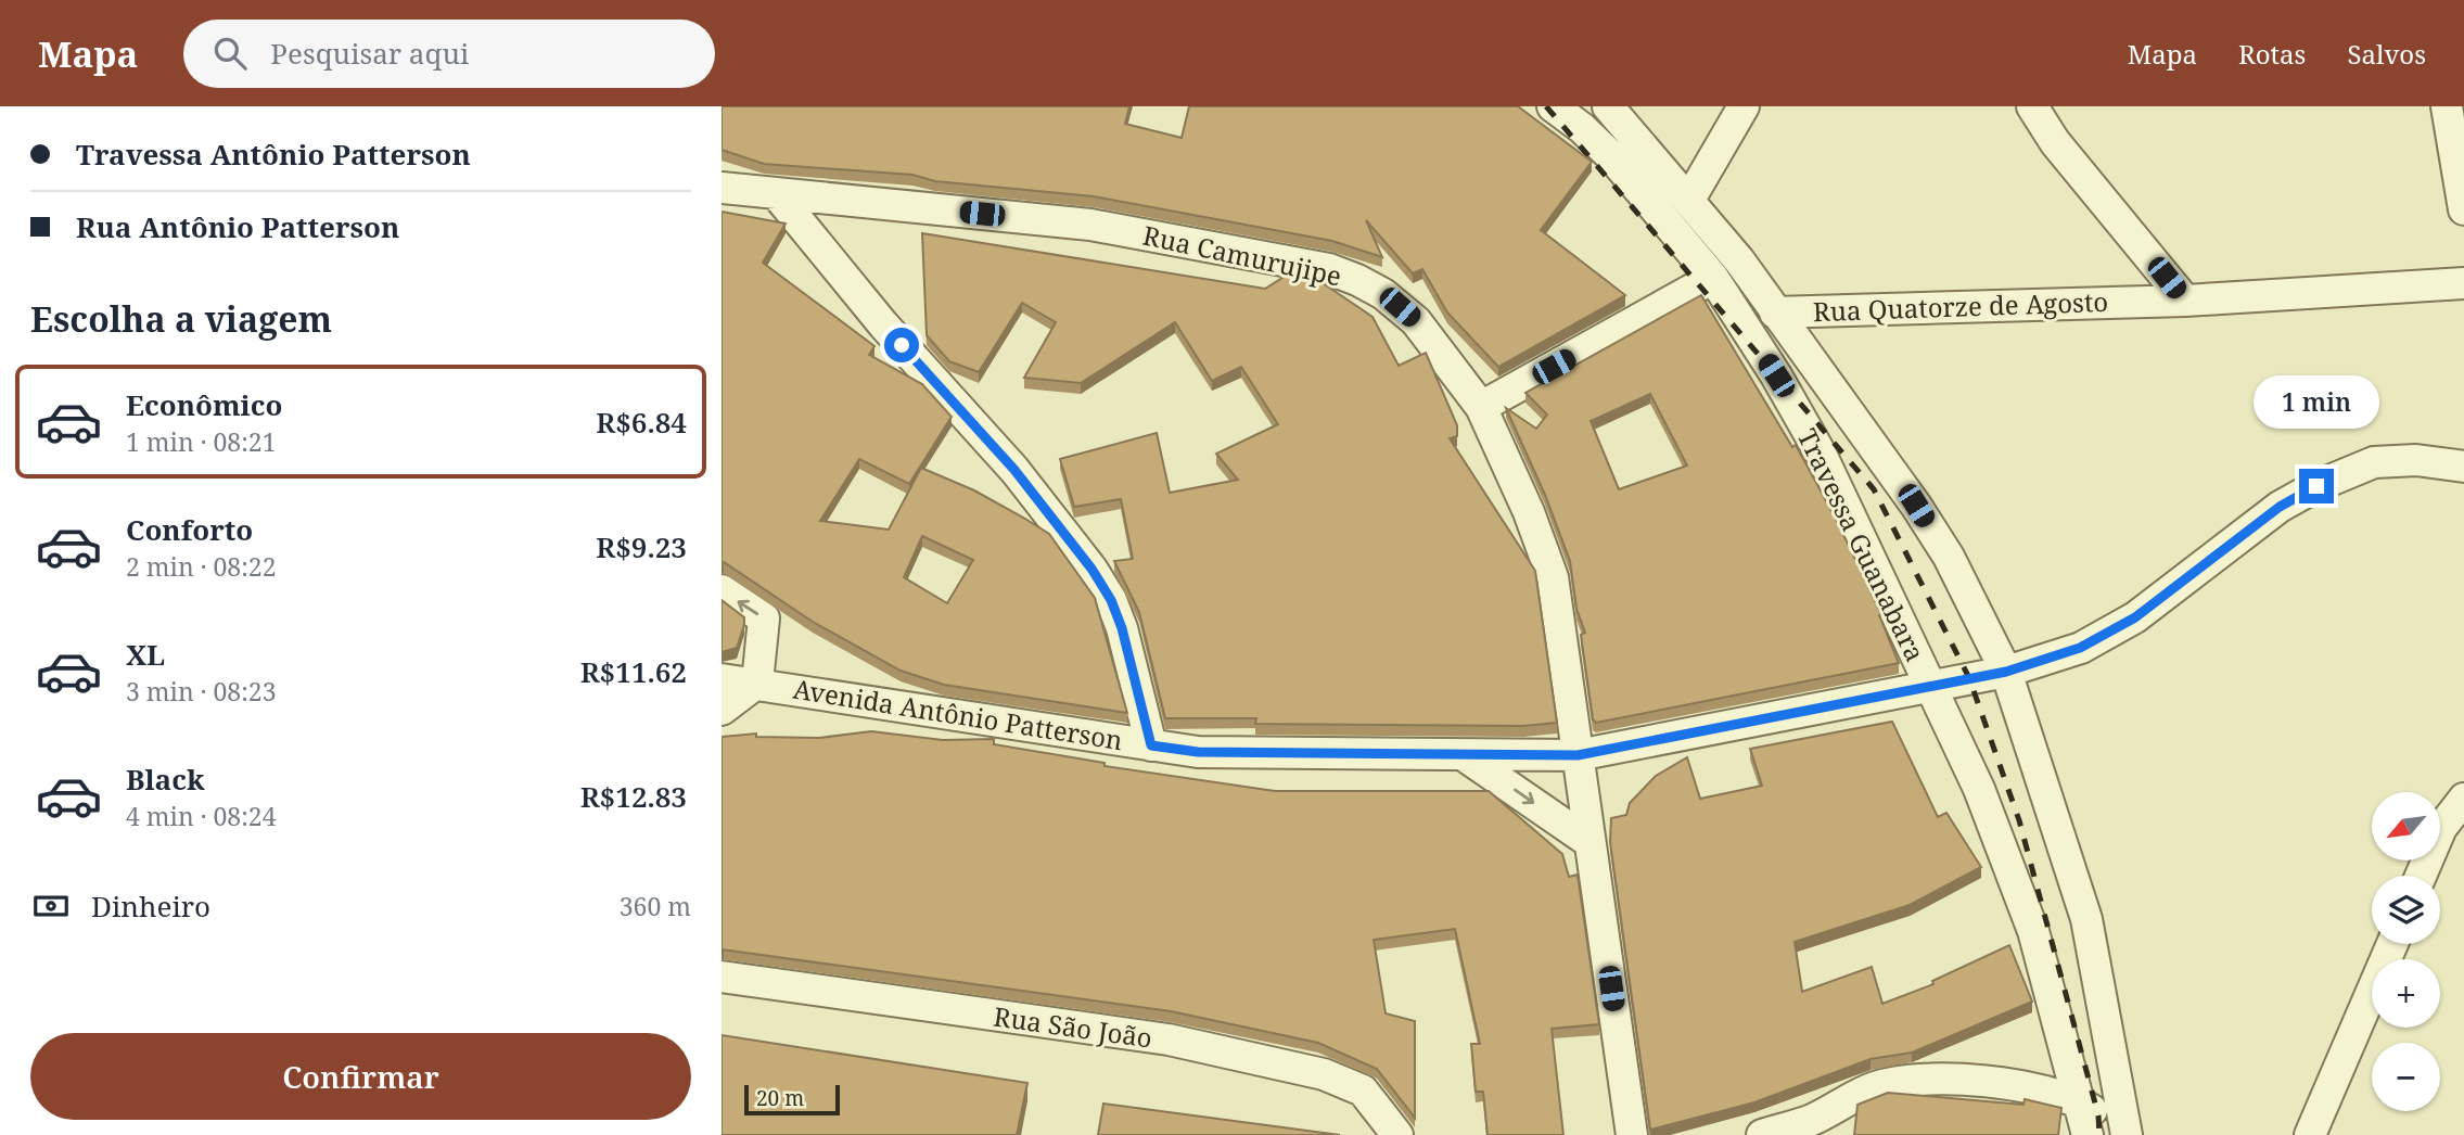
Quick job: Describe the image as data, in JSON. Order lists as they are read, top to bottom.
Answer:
{
  "streets": {
    "street": [
      "Rua Camurujipe",
      "Rua Quatorze de Agosto",
      "Travessa Guanabara",
      "Avenida Antônio Patterson",
      "Rua São João"
    ]
  },
  "crossings": [
    ["Rua Camurujipe", "Avenida Antônio Patterson"],
    ["Travessa Guanabara", "Avenida Antônio Patterson"]
  ],
  "scale_bar": "20 m",
  "north": "bottom left",
  "page": {
    "header": "Mapa",
    "search": "Pesquisar aqui",
    "nav": ["Mapa", "Rotas", "Salvos"],
    "banner": ["Travessa Antônio Patterson", "Rua Antônio Patterson"],
    "heading": "Escolha a viagem",
    "list": [
      {
        "name": "Econômico",
        "note": "1 min · 08:21",
        "value": "R$6.84"
      },
      {
        "name": "Conforto",
        "note": "2 min · 08:22",
        "value": "R$9.23"
      },
      {
        "name": "XL",
        "note": "3 min · 08:23",
        "value": "R$11.62"
      },
      {
        "name": "Black",
        "note": "4 min · 08:24",
        "value": "R$12.83"
      }
    ],
    "bubble": "1 min",
    "map_buttons": ["+", "−"],
    "pay": ["Dinheiro", "360 m"],
    "buttons": "Confirmar",
    "scale": "20 m"
  }
}
